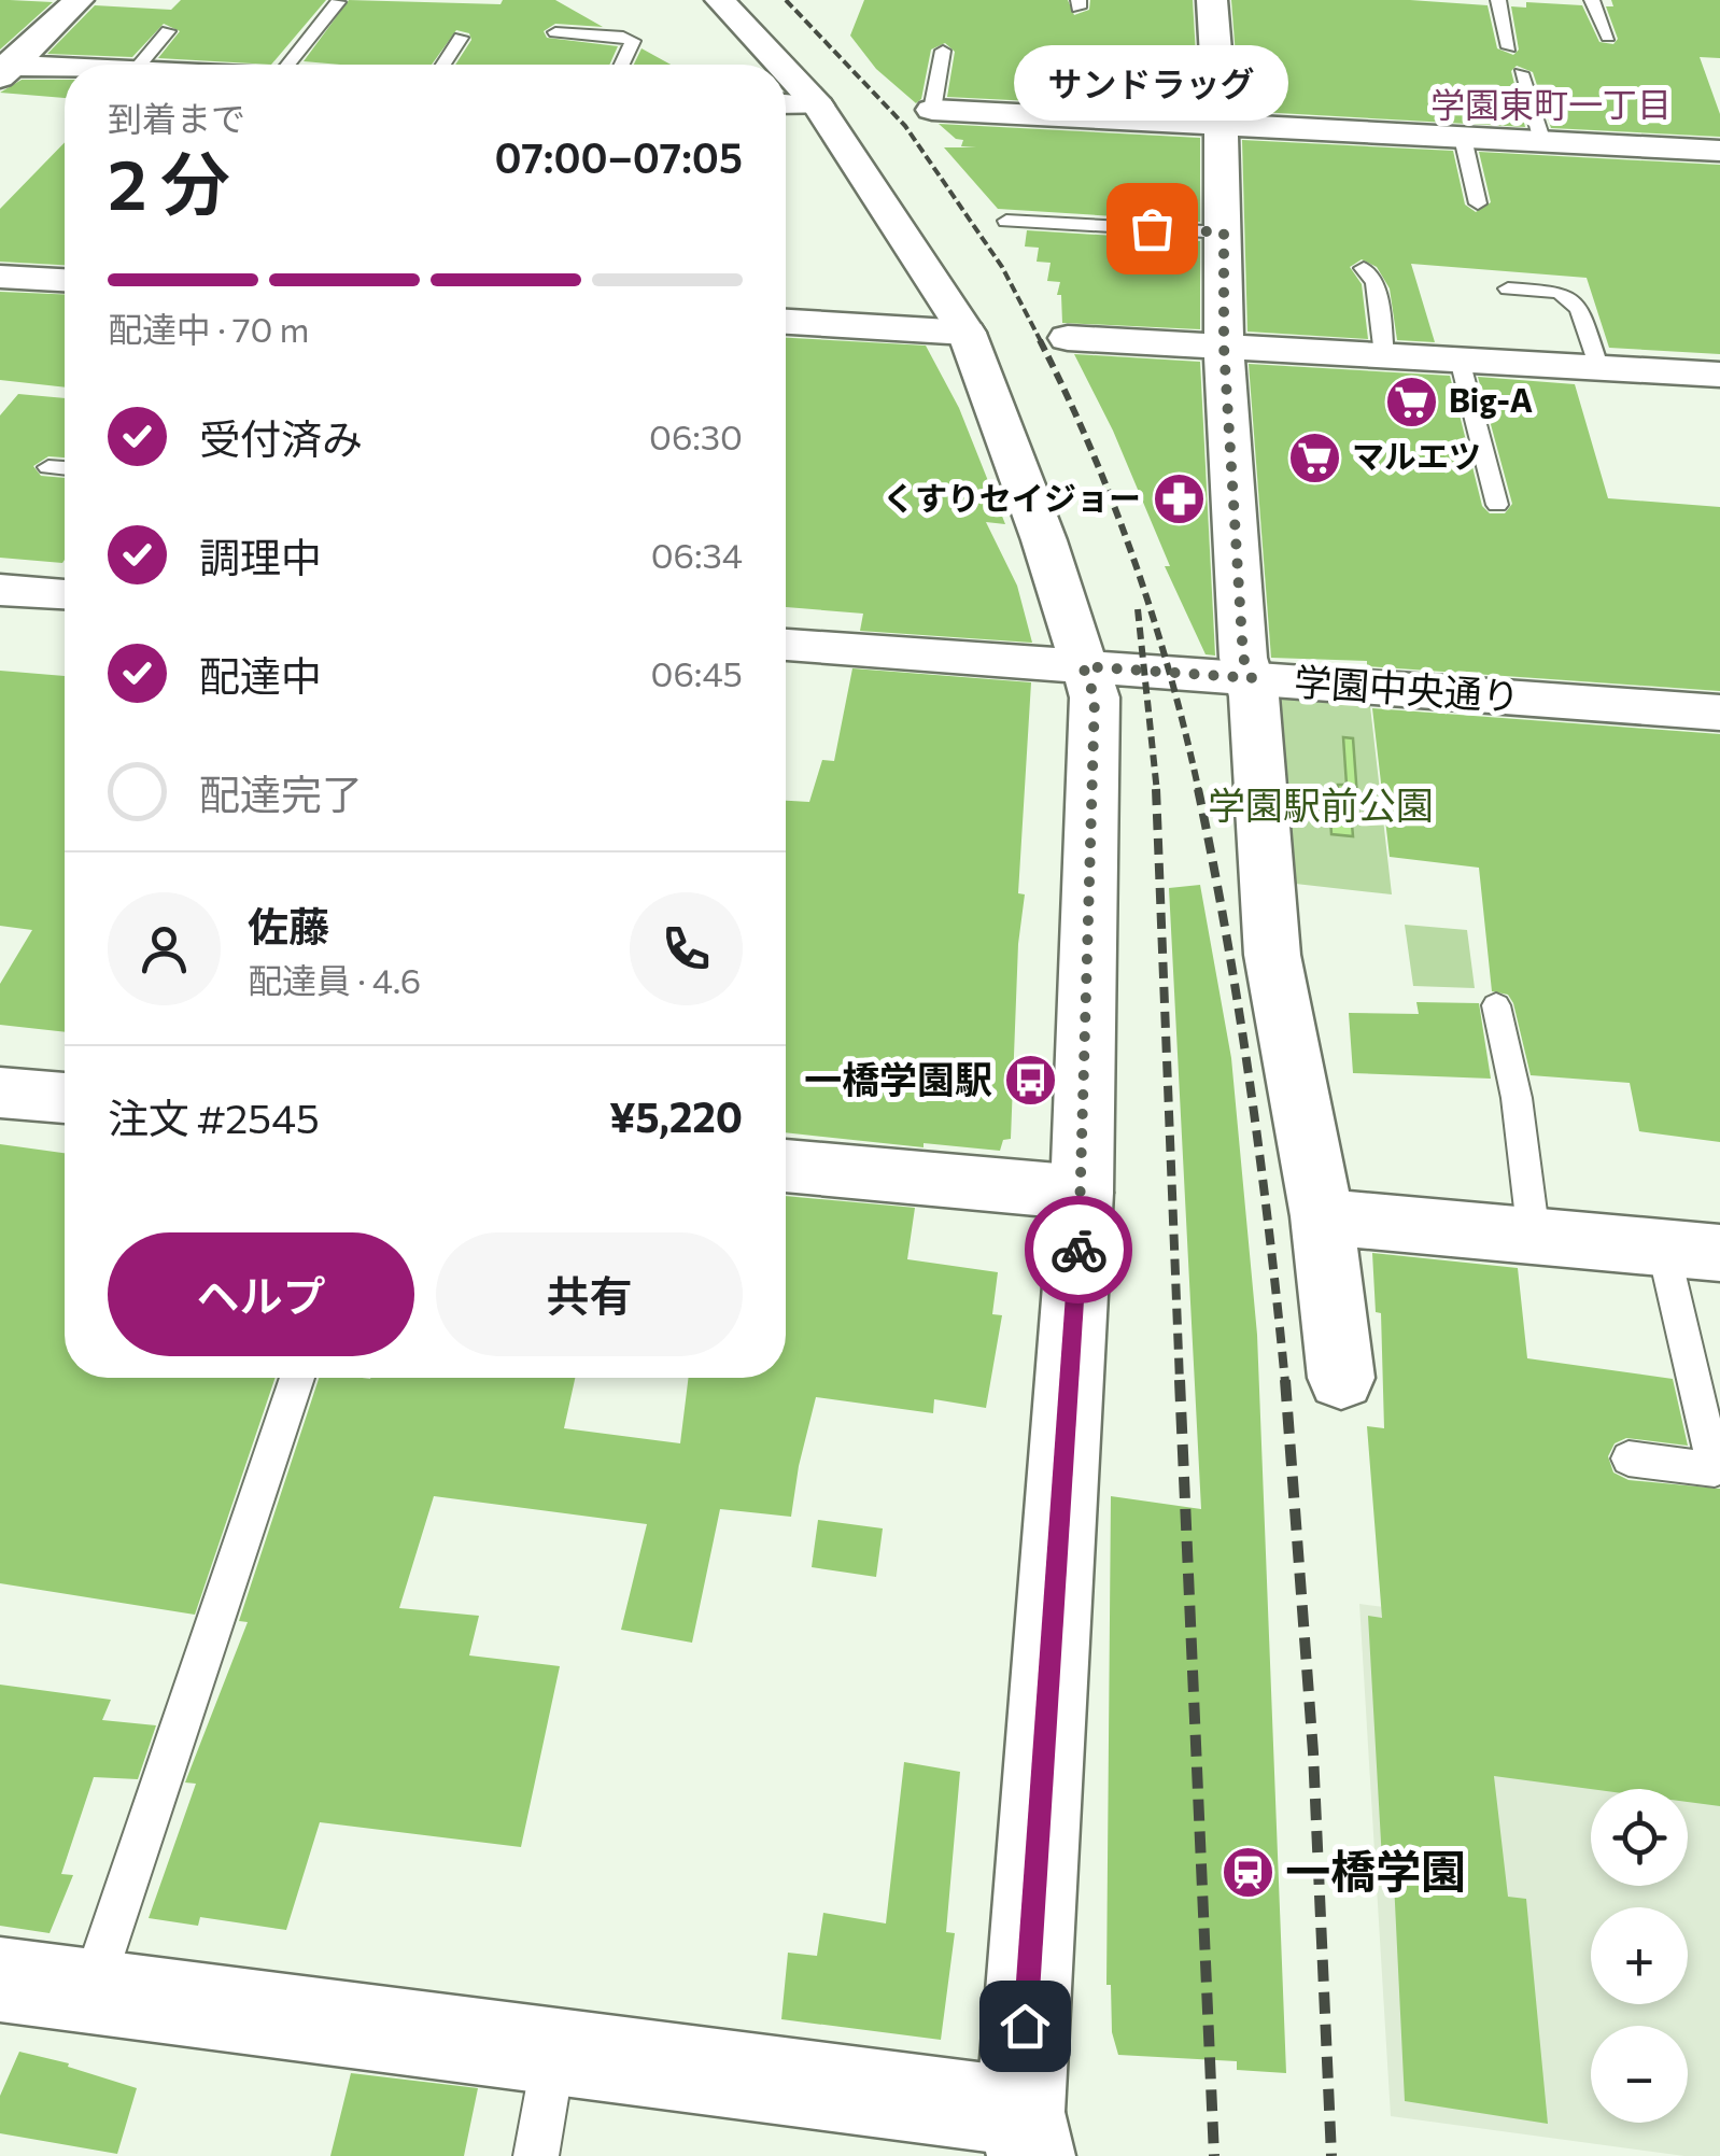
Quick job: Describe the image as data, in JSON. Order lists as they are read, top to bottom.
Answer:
{
  "streets": {
    "street": ["学園中央通り"]
  },
  "districts": ["学園東町一丁目"],
  "parks": ["学園駅前公園"],
  "places": {
    "other": ["サンドラッグ"],
    "supermarket": ["Big-A", "マルエツ"],
    "pharmacy": ["くすりセイジョー"],
    "bus stop": ["一橋学園駅"],
    "station": ["一橋学園"]
  },
  "page": {
    "bubble": "サンドラッグ",
    "heading": ["2 分", "到着まで", "07:00–07:05"],
    "panel": [
      "佐藤",
      "配達員 · 4.6",
      "注文 #2545",
      "¥5,220"
    ],
    "bar": "配達中 · 70 m",
    "list": [
      ["受付済み", "06:30"],
      ["調理中", "06:34"],
      ["配達中", "06:45"],
      "配達完了"
    ],
    "buttons": ["ヘルプ", "共有"],
    "map_buttons": ["+", "−"]
  }
}
